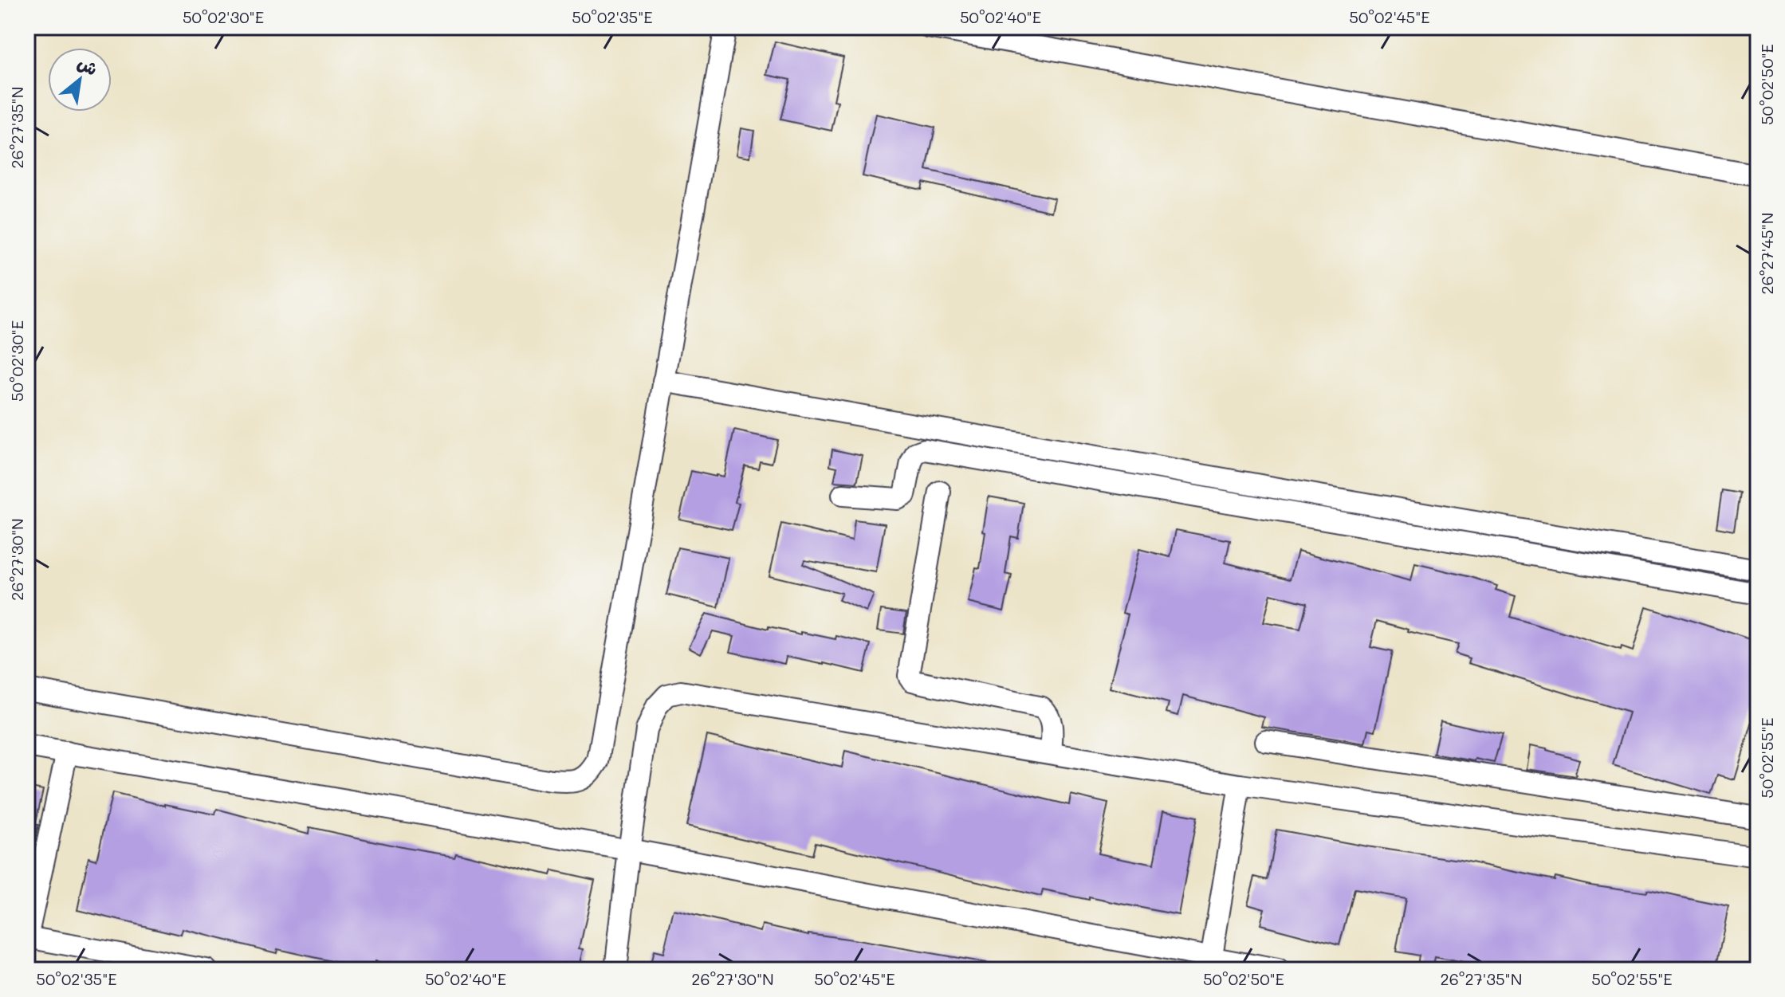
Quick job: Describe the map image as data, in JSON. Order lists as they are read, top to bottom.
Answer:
{
  "north": "top right",
  "coordinates": [
    "50°02'30\"E",
    "50°02'35\"E",
    "50°02'40\"E",
    "50°02'45\"E",
    "50°02'50\"E",
    "26°27'35\"N",
    "26°27'45\"N",
    "26°27'30\"N",
    "50°02'55\"E"
  ]
}
